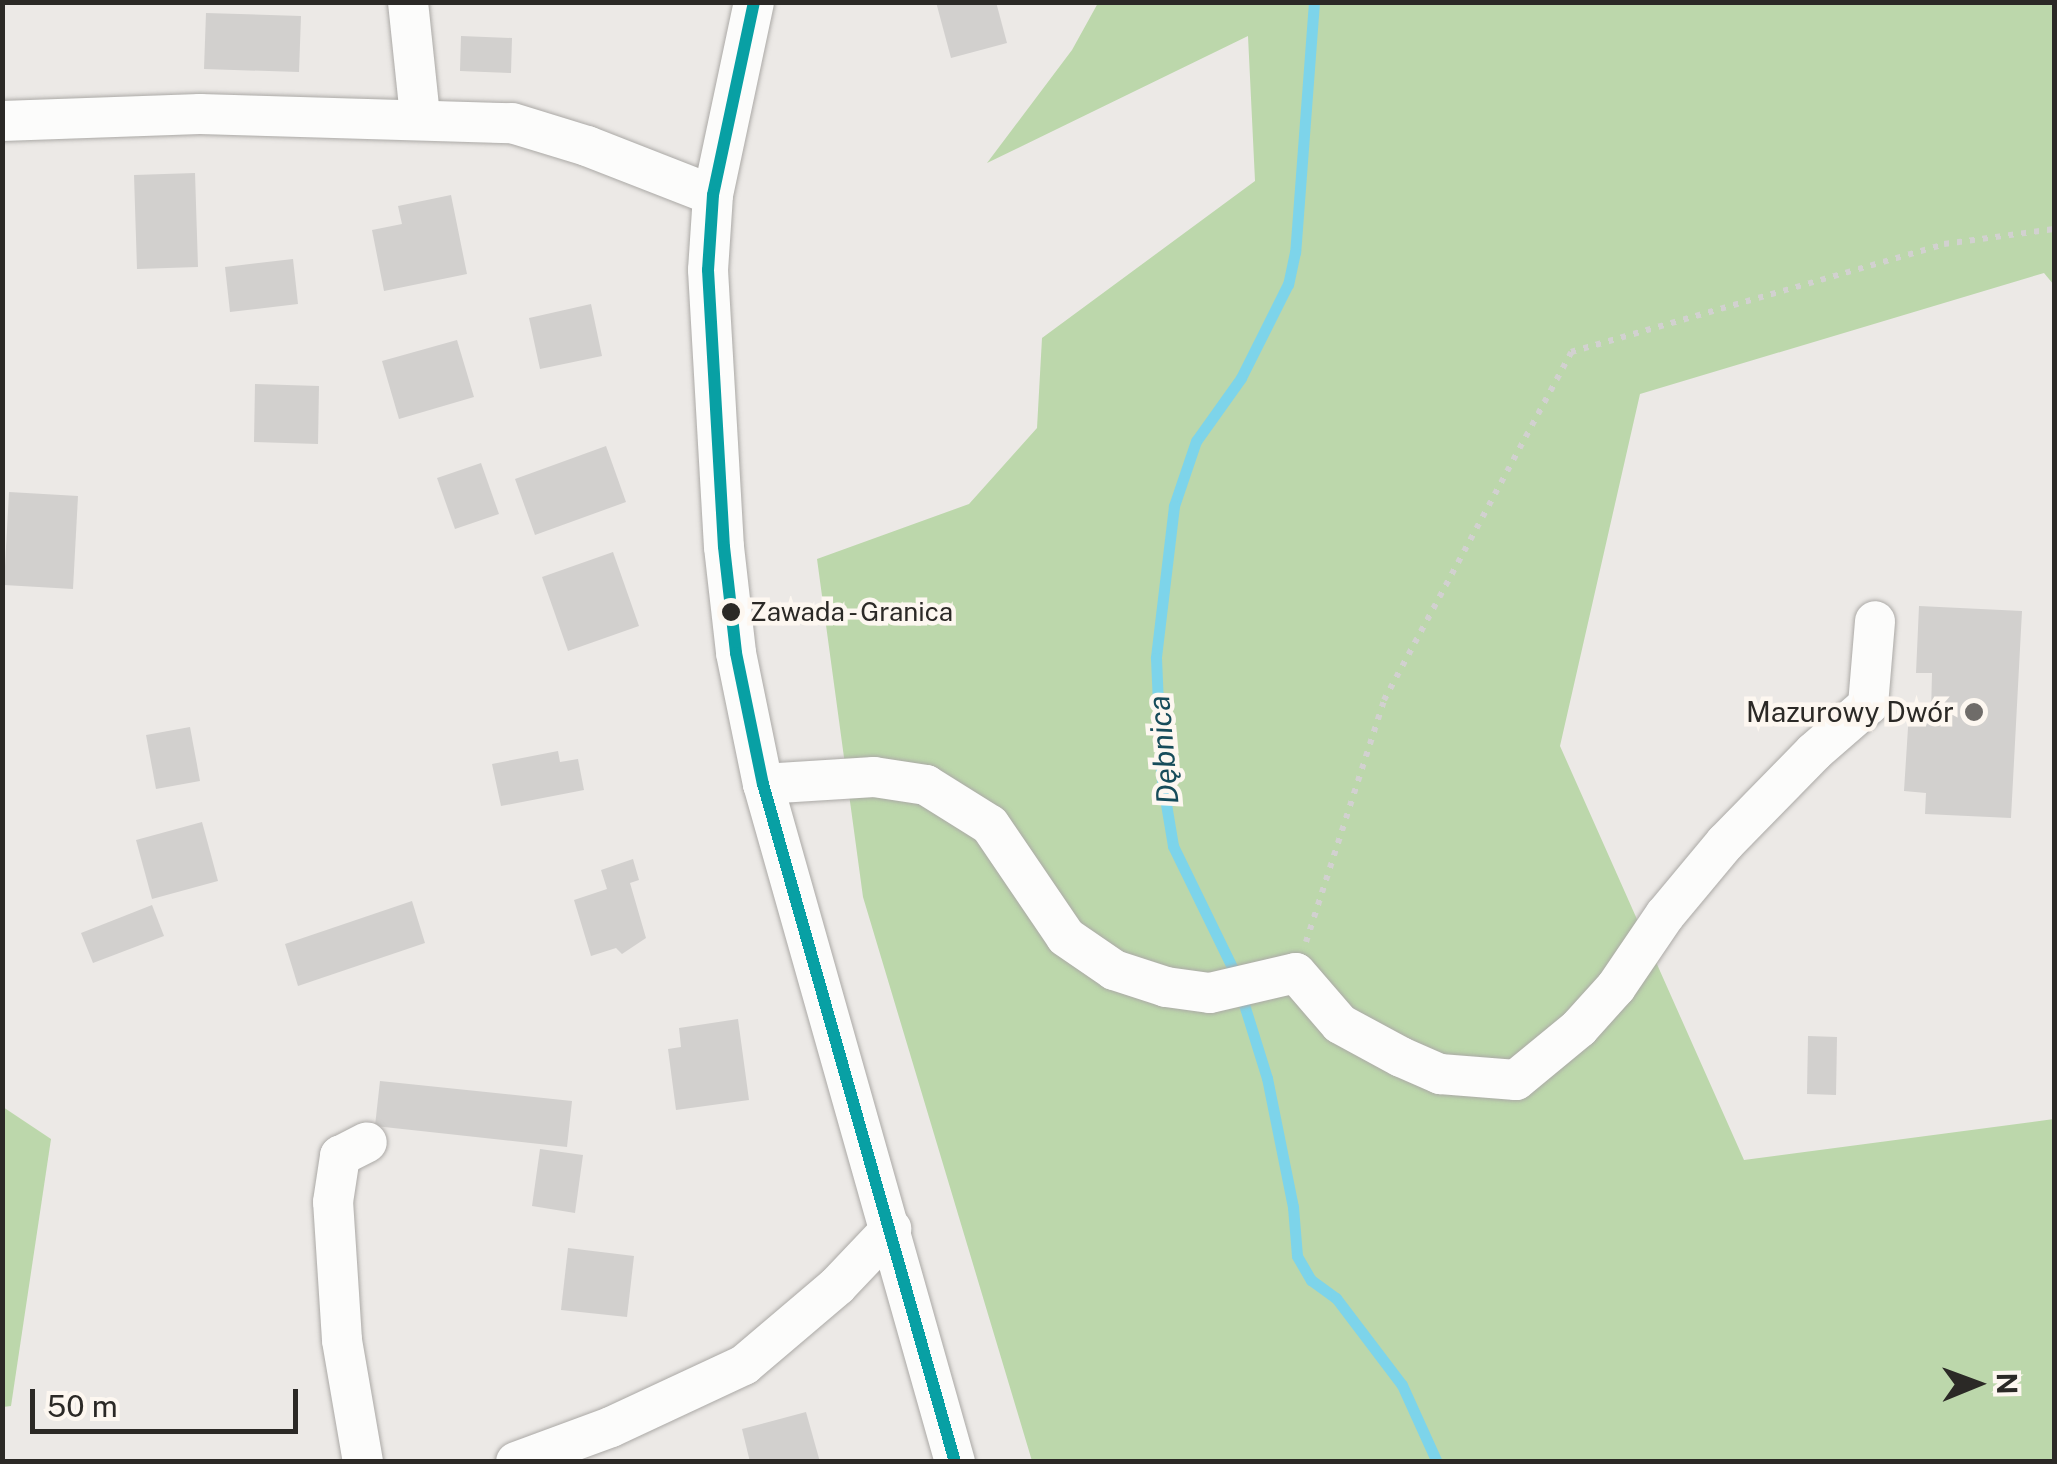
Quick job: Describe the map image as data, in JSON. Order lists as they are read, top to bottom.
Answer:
{
  "water": ["Dębnica"],
  "places": ["Zawada - Granica", "Mazurowy Dwór"],
  "scale_bar": "50 m",
  "north": "right"
}
